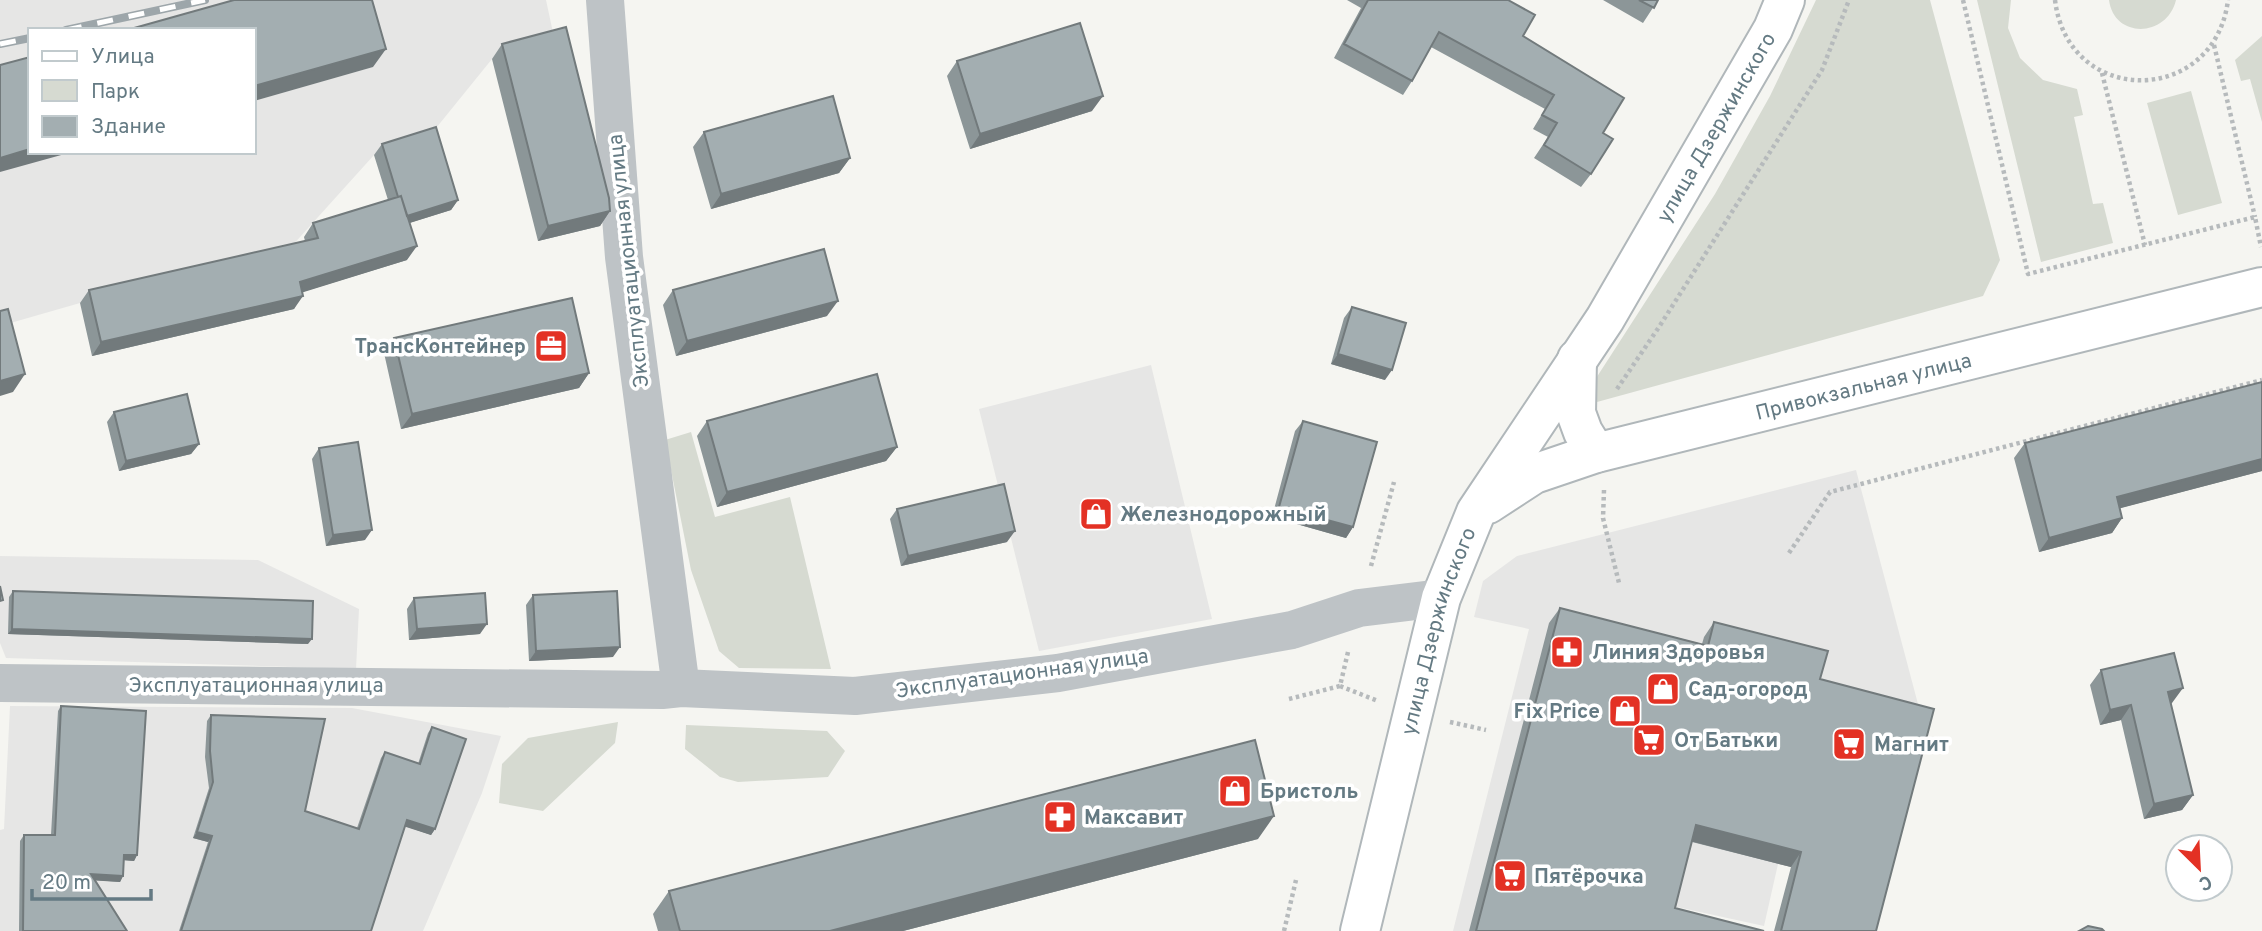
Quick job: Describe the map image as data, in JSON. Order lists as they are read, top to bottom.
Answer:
{
  "streets": {
    "street": ["улица Дзержинского", "Эксплуатационная улица", "Привокзальная улица"]
  },
  "crossings": [
    ["улица Дзержинского", "Эксплуатационная улица"],
    ["улица Дзержинского", "Привокзальная улица"]
  ],
  "places": {
    "office": ["ТрансКонтейнер"],
    "shop": [
      "Железнодорожный",
      "Сад-огород",
      "Fix Price",
      "Бристоль"
    ],
    "pharmacy": ["Линия Здоровья", "Максавит"],
    "supermarket": ["От Батьки", "Магнит", "Пятёрочка"]
  },
  "legend": ["Улица", "Парк", "Здание"],
  "scale_bar": "20 m",
  "north": "bottom right"
}
